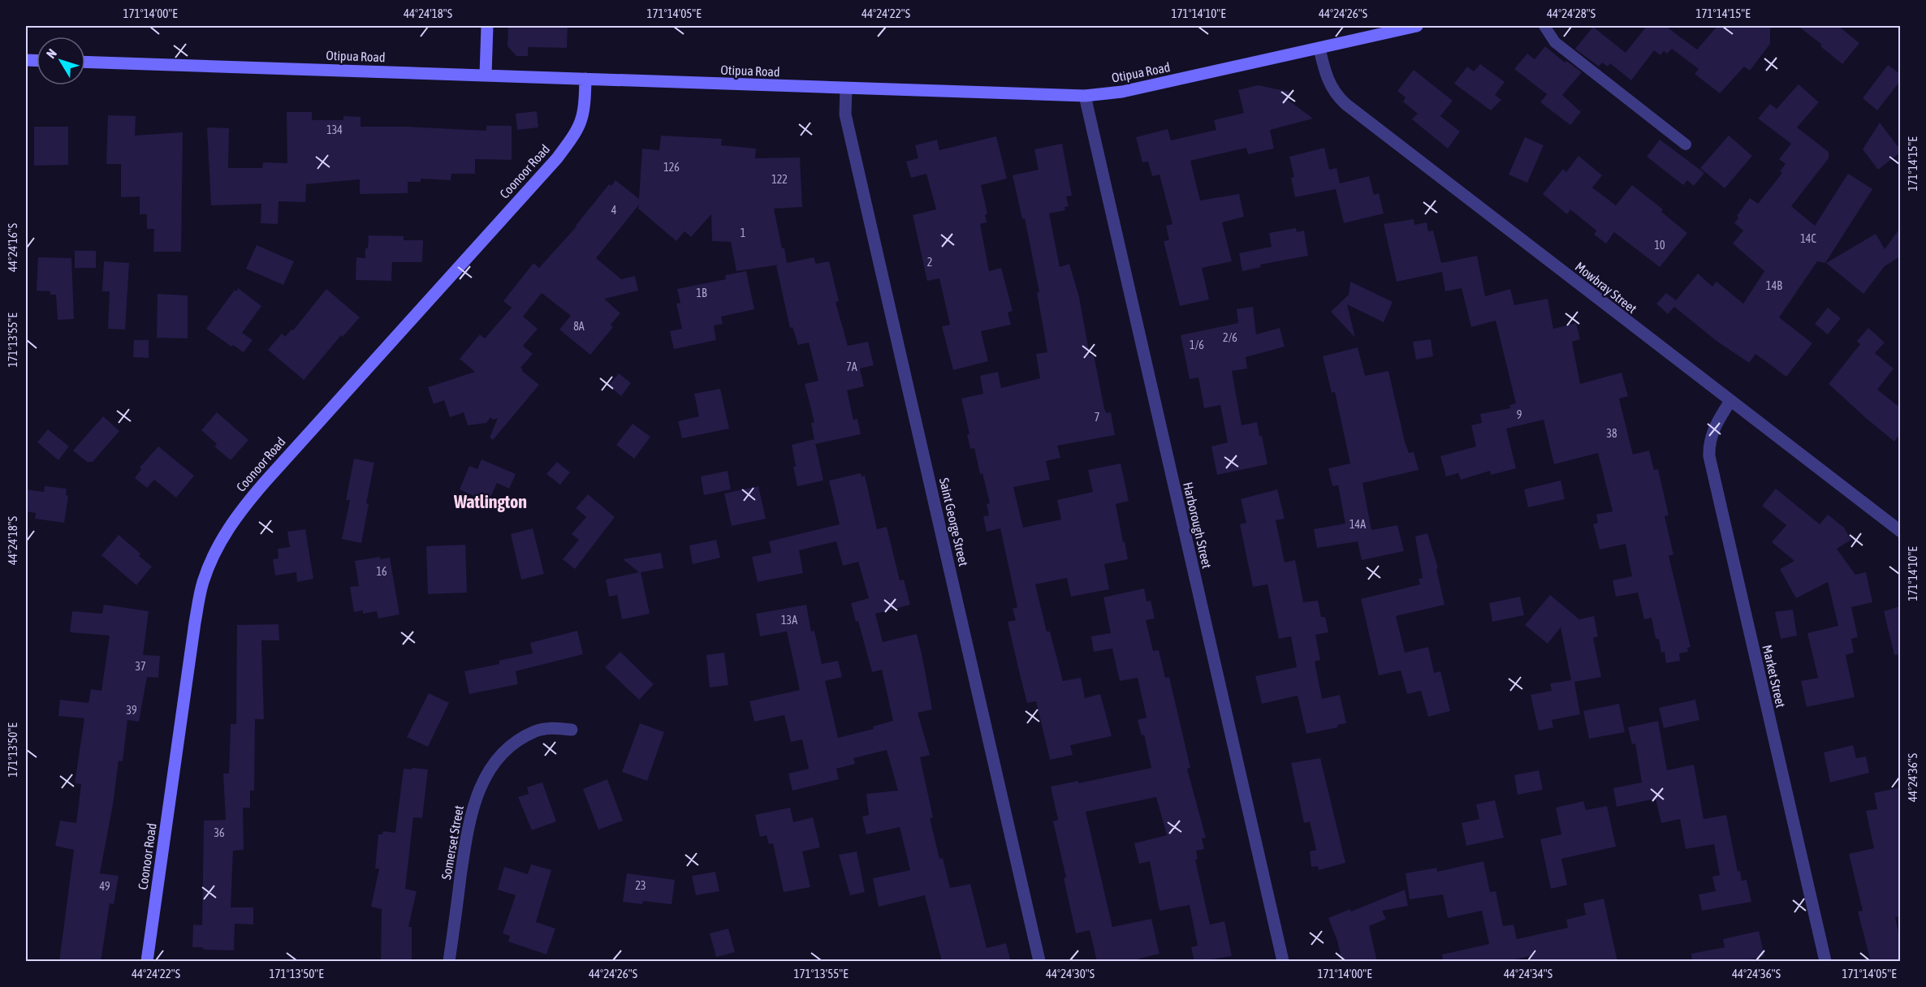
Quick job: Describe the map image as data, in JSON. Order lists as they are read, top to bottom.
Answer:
{
  "streets": {
    "street": [
      "Otipua Road",
      "Coonoor Road",
      "Mowbray Street",
      "Saint George Street",
      "Harborough Street",
      "Market Street",
      "Somerset Street"
    ]
  },
  "crossings": [
    ["Otipua Road", "Coonoor Road"],
    ["Otipua Road", "Mowbray Street"],
    ["Otipua Road", "Saint George Street"],
    ["Otipua Road", "Harborough Street"],
    ["Mowbray Street", "Market Street"]
  ],
  "districts": ["Watlington"],
  "house_numbers": [
    "134",
    "126",
    "122",
    "4",
    "1",
    "14C",
    "10",
    "2",
    "14B",
    "1B",
    "8A",
    "2/6",
    "1/6",
    "7A",
    "9",
    "7",
    "38",
    "14A",
    "16",
    "13A",
    "37",
    "39",
    "36",
    "23",
    "49"
  ],
  "north": "top left",
  "coordinates": [
    "171°14'00\"E",
    "44°24'18\"S",
    "171°14'05\"E",
    "44°24'22\"S",
    "171°14'10\"E",
    "44°24'26\"S",
    "44°24'28\"S",
    "171°14'15\"E",
    "44°24'16\"S",
    "171°13'55\"E",
    "171°13'50\"E",
    "44°24'36\"S",
    "44°24'30\"S",
    "44°24'34\"S"
  ]
}
